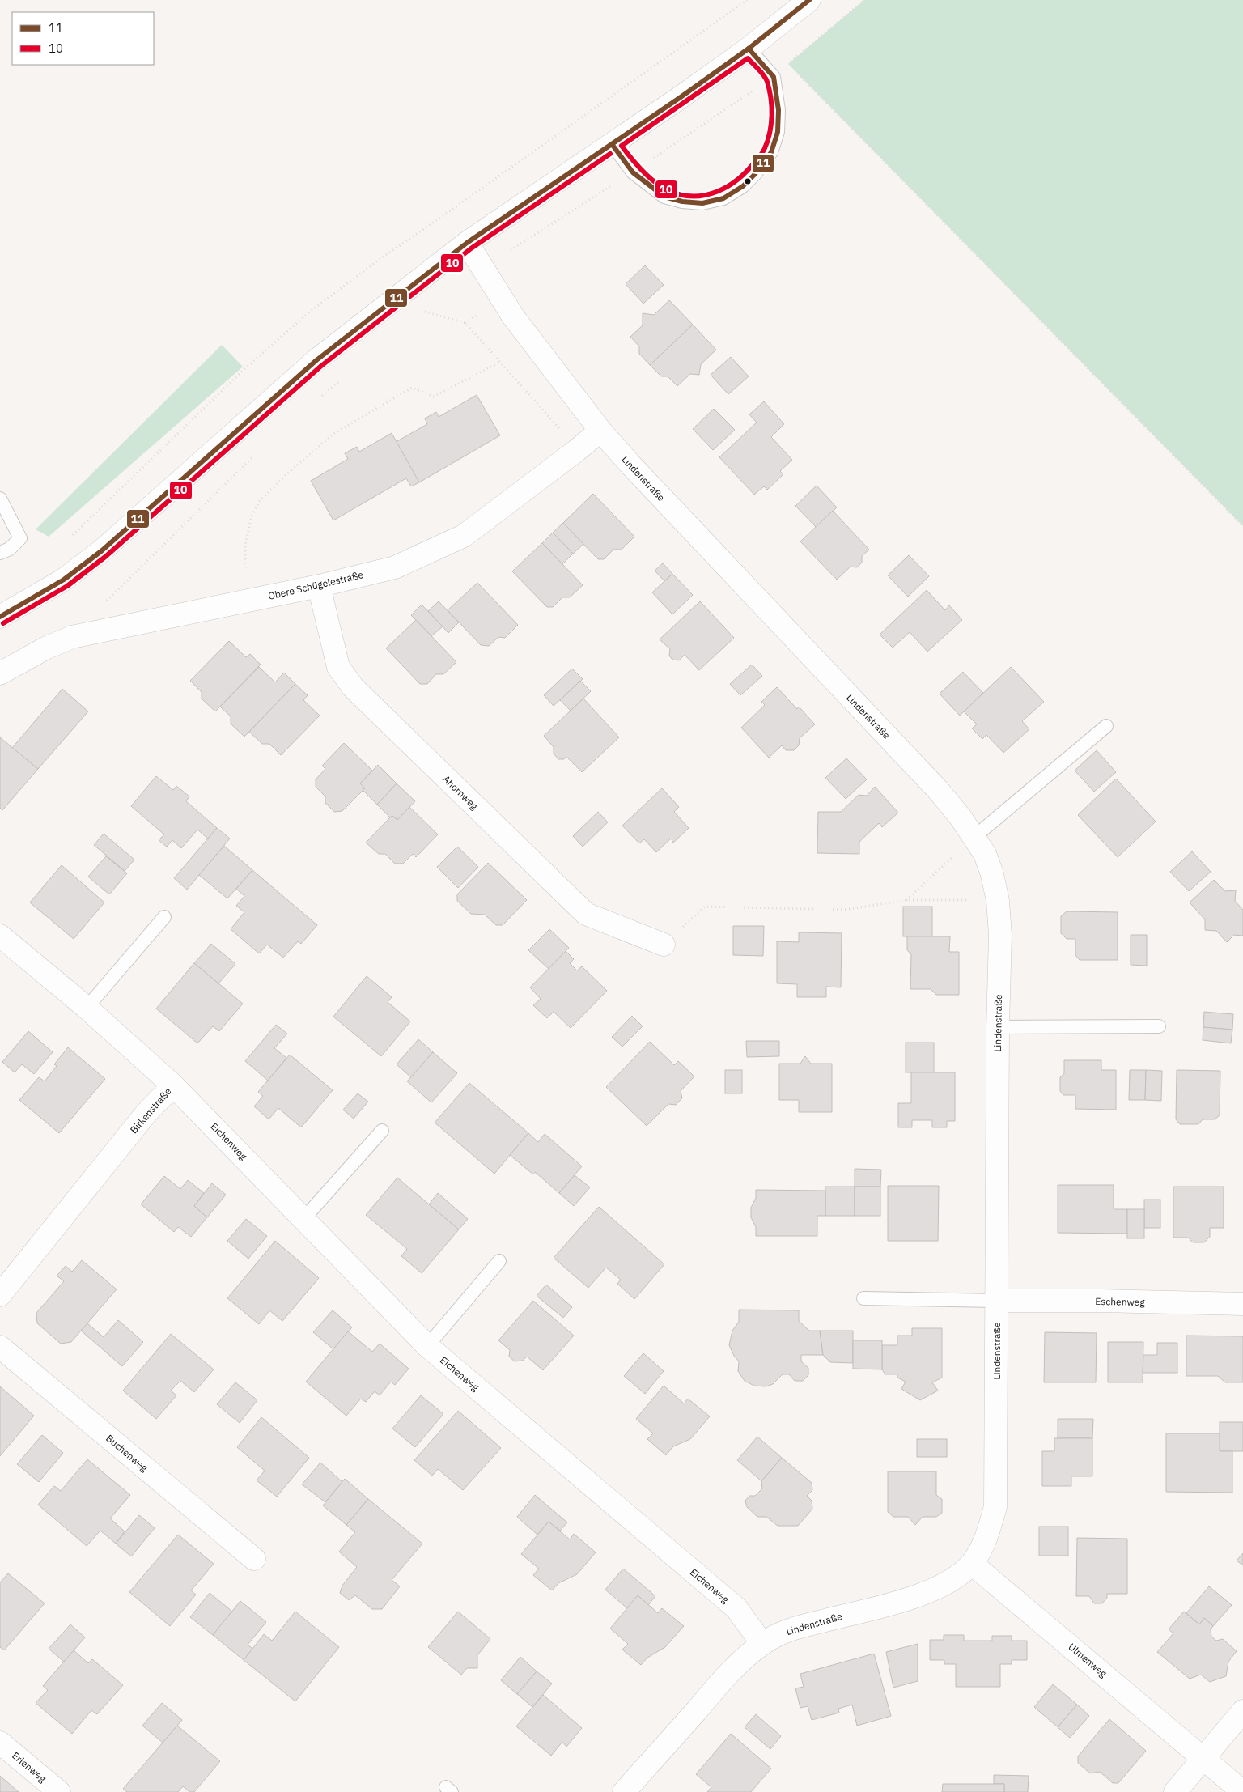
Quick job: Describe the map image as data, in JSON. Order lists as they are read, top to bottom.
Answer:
{
  "streets": {
    "street": [
      "Lindenstraße",
      "Obere Schügelestraße",
      "Ahornweg",
      "Birkenstraße",
      "Eichenweg",
      "Eschenweg",
      "Buchenweg",
      "Ulmenweg",
      "Erlenweg"
    ]
  },
  "crossings": [
    ["Lindenstraße", "Obere Schügelestraße"],
    ["Lindenstraße", "Eichenweg"],
    ["Lindenstraße", "Eschenweg"],
    ["Lindenstraße", "Ulmenweg"],
    ["Obere Schügelestraße", "Ahornweg"],
    ["Birkenstraße", "Eichenweg"]
  ],
  "lines": ["transit line 11", "transit line 10"],
  "legend": ["11", "10"]
}
